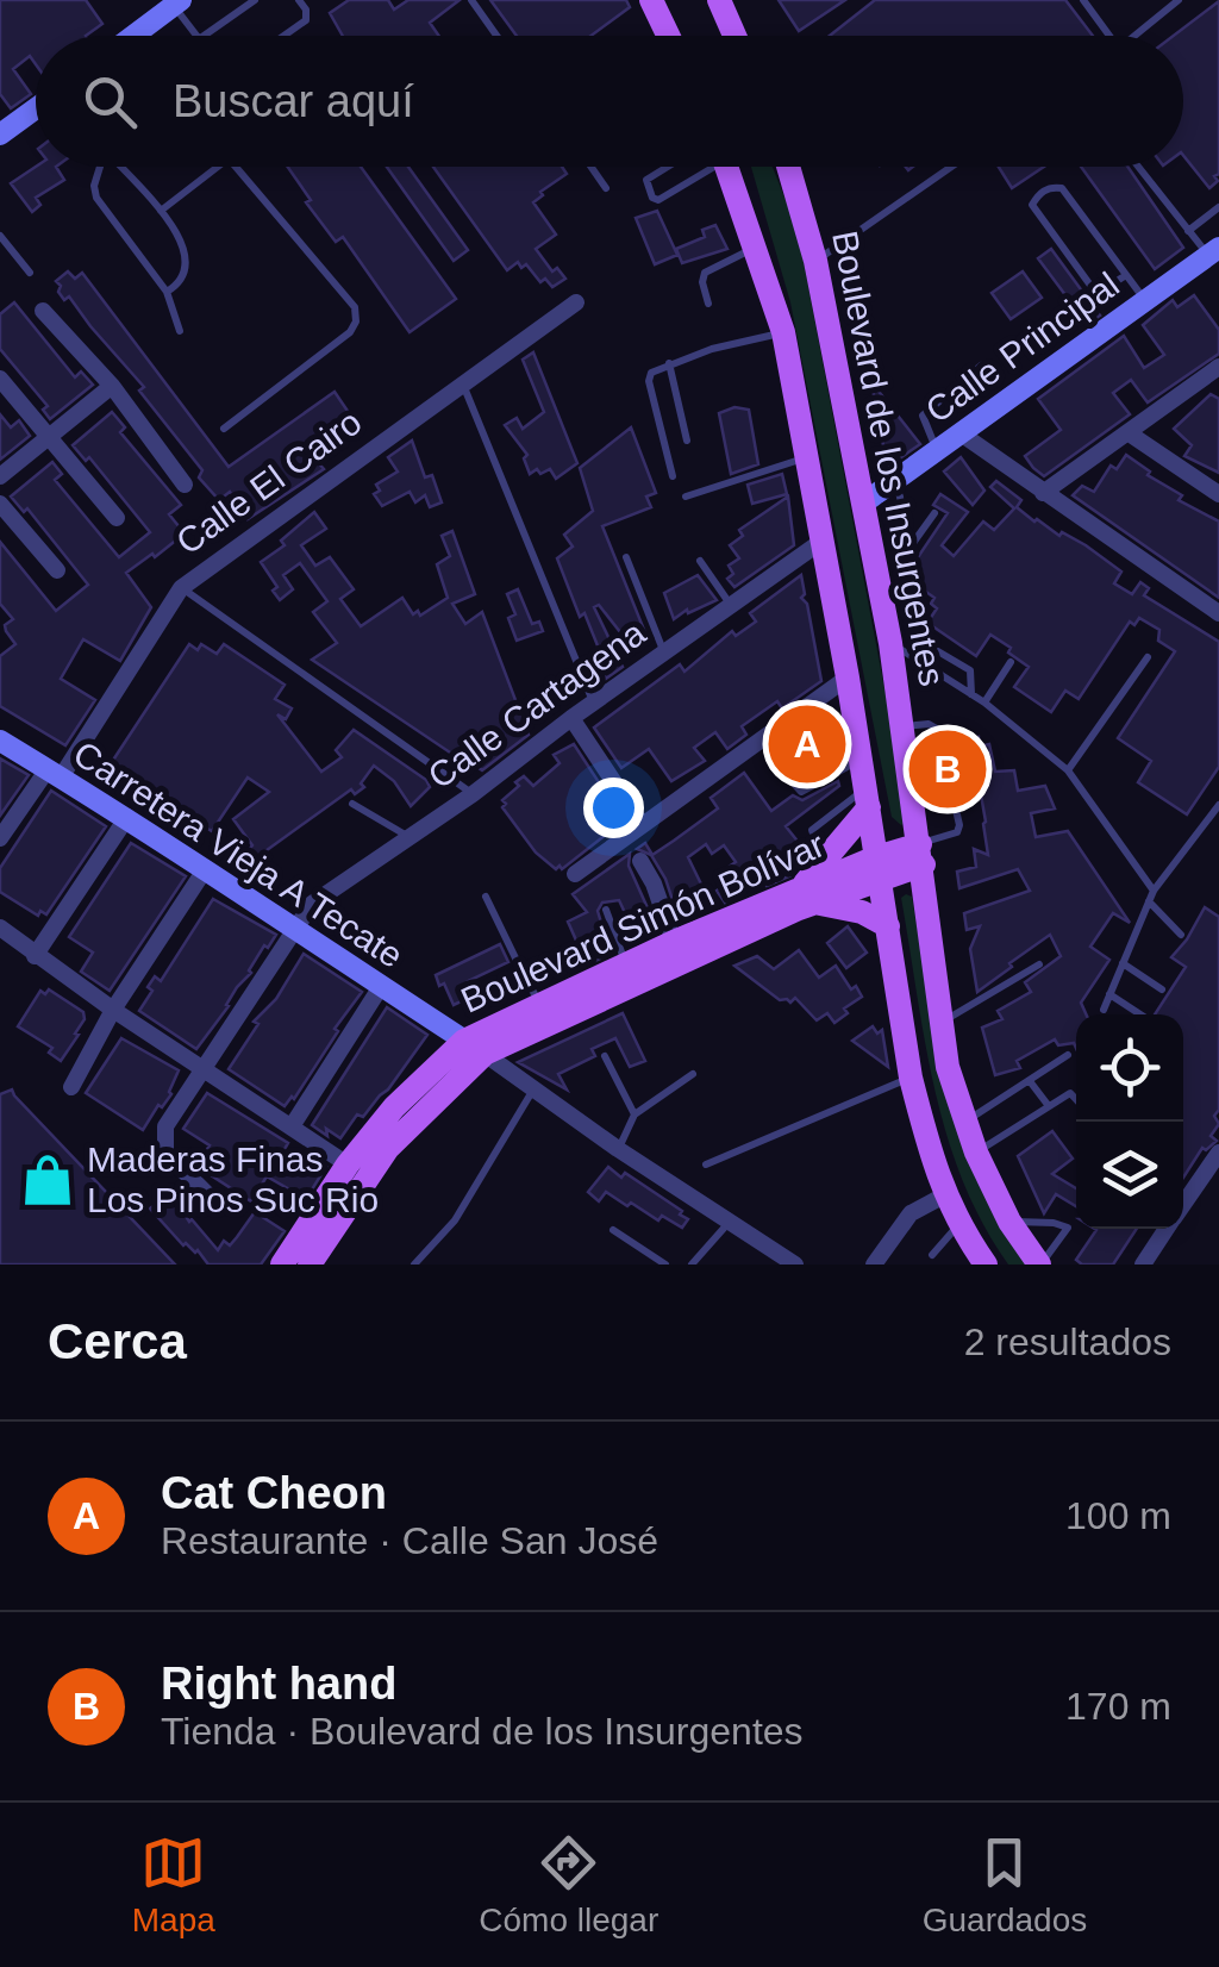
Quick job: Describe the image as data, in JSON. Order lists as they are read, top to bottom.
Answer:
{
  "streets": {
    "main road": ["Boulevard de los Insurgentes", "Boulevard Simón Bolívar"],
    "street": [
      "Calle Principal",
      "Calle El Cairo",
      "Calle Cartagena",
      "Carretera Vieja A Tecate"
    ]
  },
  "crossings": [
    ["Calle Principal", "Boulevard de los Insurgentes"],
    ["Boulevard de los Insurgentes", "Boulevard Simón Bolívar"],
    ["Calle El Cairo", "Carretera Vieja A Tecate"],
    ["Calle Cartagena", "Carretera Vieja A Tecate"],
    ["Carretera Vieja A Tecate", "Boulevard Simón Bolívar"]
  ],
  "places": {
    "shop": ["Maderas Finas Los Pinos Suc Rio"]
  },
  "page": {
    "search": "Buscar aquí",
    "pins": ["A", "B"],
    "heading": ["Cerca", "2 resultados"],
    "list": [
      {
        "mark": "A",
        "name": "Cat Cheon",
        "note": "Restaurante · Calle San José",
        "value": "100 m"
      },
      {
        "mark": "B",
        "name": "Right hand",
        "note": "Tienda · Boulevard de los Insurgentes",
        "value": "170 m"
      }
    ],
    "nav": ["Mapa", "Cómo llegar", "Guardados"]
  }
}
